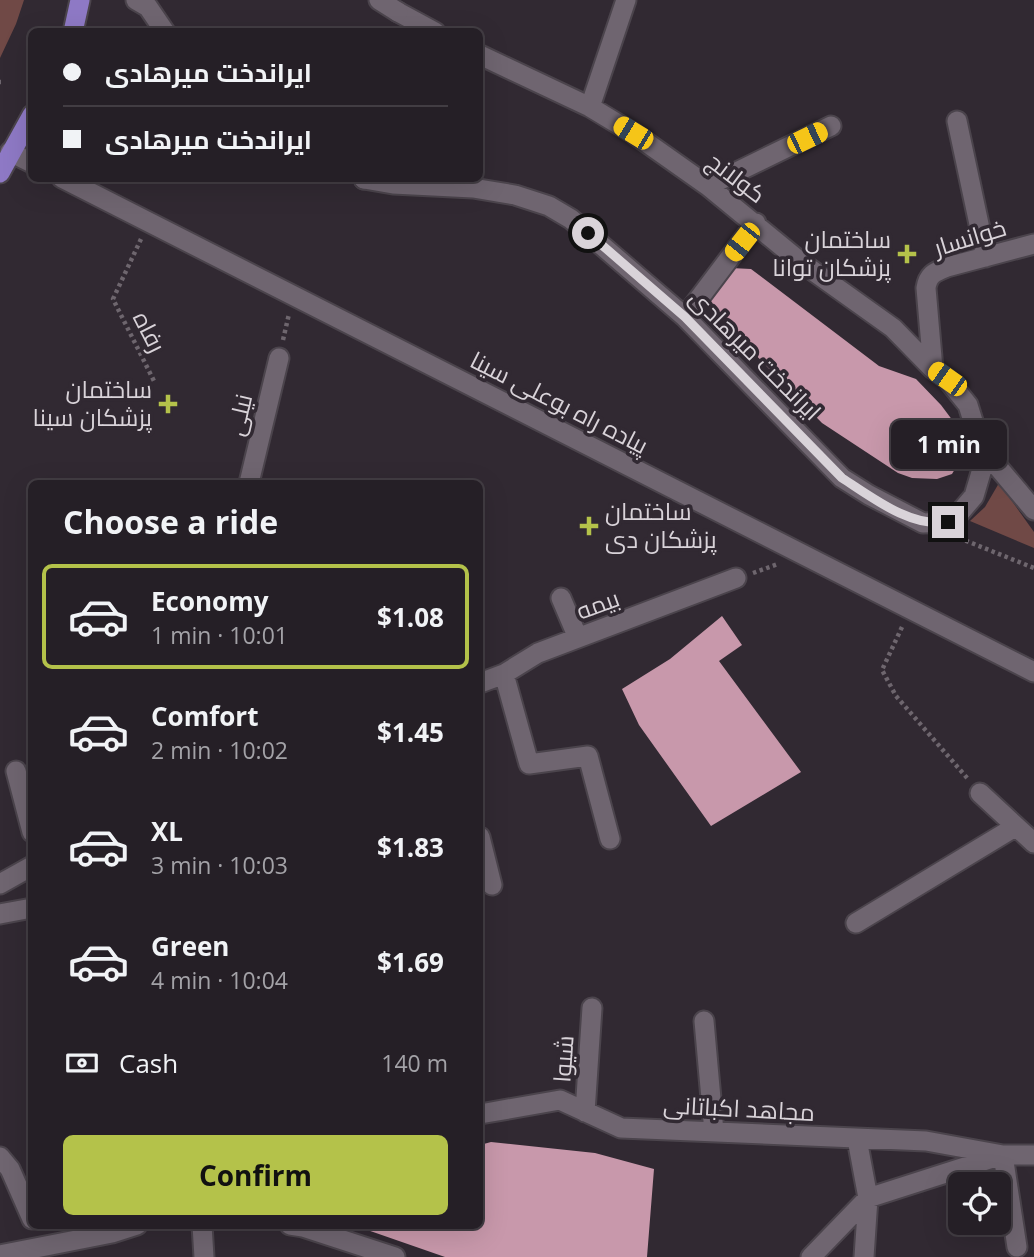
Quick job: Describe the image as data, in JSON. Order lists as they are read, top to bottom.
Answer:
{
  "streets": {
    "street": [
      "کولانج",
      "خوانسار",
      "ایراندخت میرهادی",
      "پیاده راه بوعلی سینا",
      "نیلی",
      "بیمه",
      "شیوا",
      "مجاهد اکباتانی"
    ],
    "path": ["رفاه"]
  },
  "crossings": [
    ["کولانج", "خوانسار"],
    ["کولانج", "ایراندخت میرهادی"],
    ["رفاه", "پیاده راه بوعلی سینا"],
    ["شیوا", "مجاهد اکباتانی"]
  ],
  "places": {
    "health": ["ساختمان پزشکان توانا", "ساختمان پزشکان سینا", "ساختمان پزشکان دی"]
  },
  "page": {
    "banner": ["ایراندخت میرهادی", "ایراندخت میرهادی"],
    "bubble": "1 min",
    "heading": "Choose a ride",
    "list": [
      {
        "name": "Economy",
        "note": "1 min · 10:01",
        "value": "$1.08"
      },
      {
        "name": "Comfort",
        "note": "2 min · 10:02",
        "value": "$1.45"
      },
      {
        "name": "XL",
        "note": "3 min · 10:03",
        "value": "$1.83"
      },
      {
        "name": "Green",
        "note": "4 min · 10:04",
        "value": "$1.69"
      }
    ],
    "pay": ["Cash", "140 m"],
    "buttons": "Confirm"
  }
}
